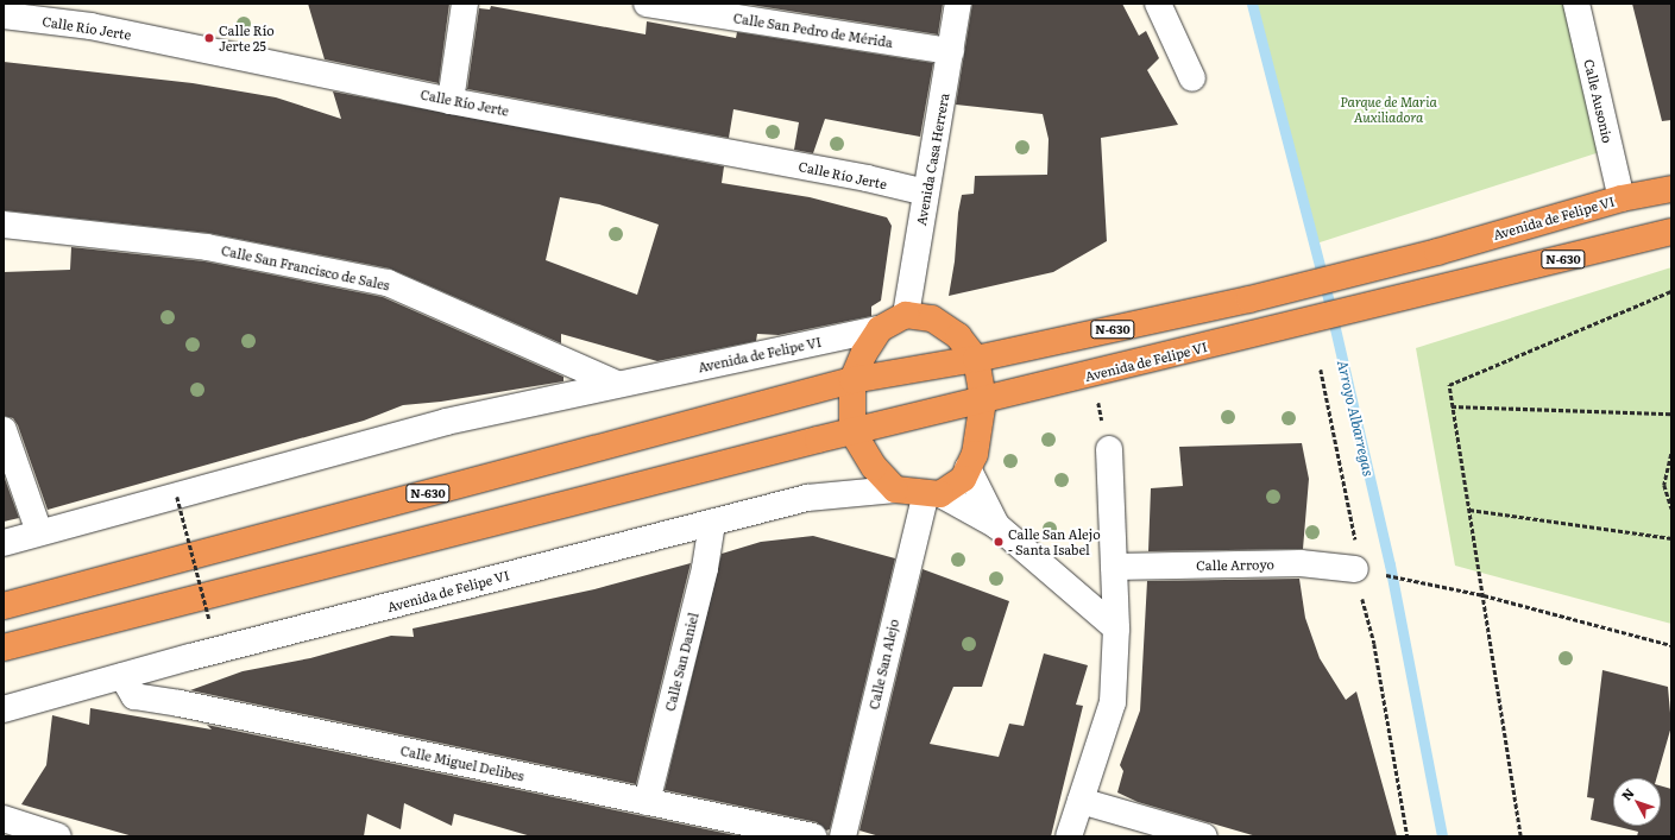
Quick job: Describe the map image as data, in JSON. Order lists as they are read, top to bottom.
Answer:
{
  "streets": {
    "highway": ["Avenida de Felipe VI", "N-630"],
    "street": [
      "Calle Río Jerte",
      "Calle San Pedro de Mérida",
      "Calle Ausonio",
      "Avenida Casa Herrera",
      "Calle San Francisco de Sales",
      "Calle Arroyo",
      "Calle San Daniel",
      "Calle San Alejo",
      "Calle Miguel Delibes"
    ]
  },
  "crossings": [
    ["Calle Río Jerte", "Avenida Casa Herrera"],
    ["Calle San Pedro de Mérida", "Avenida Casa Herrera"],
    ["Calle Ausonio", "Avenida de Felipe VI"],
    ["Avenida de Felipe VI", "N-630"],
    ["Avenida de Felipe VI", "Calle San Francisco de Sales"],
    ["Avenida de Felipe VI", "Calle San Daniel"],
    ["Avenida de Felipe VI", "Calle Miguel Delibes"],
    ["Calle San Daniel", "Calle Miguel Delibes"]
  ],
  "water": ["Arroyo Albarregas"],
  "parks": ["Parque de Maria Auxiliadora"],
  "places": ["Calle Río Jerte 25", "Calle San Alejo - Santa Isabel"],
  "north": "top left"
}
